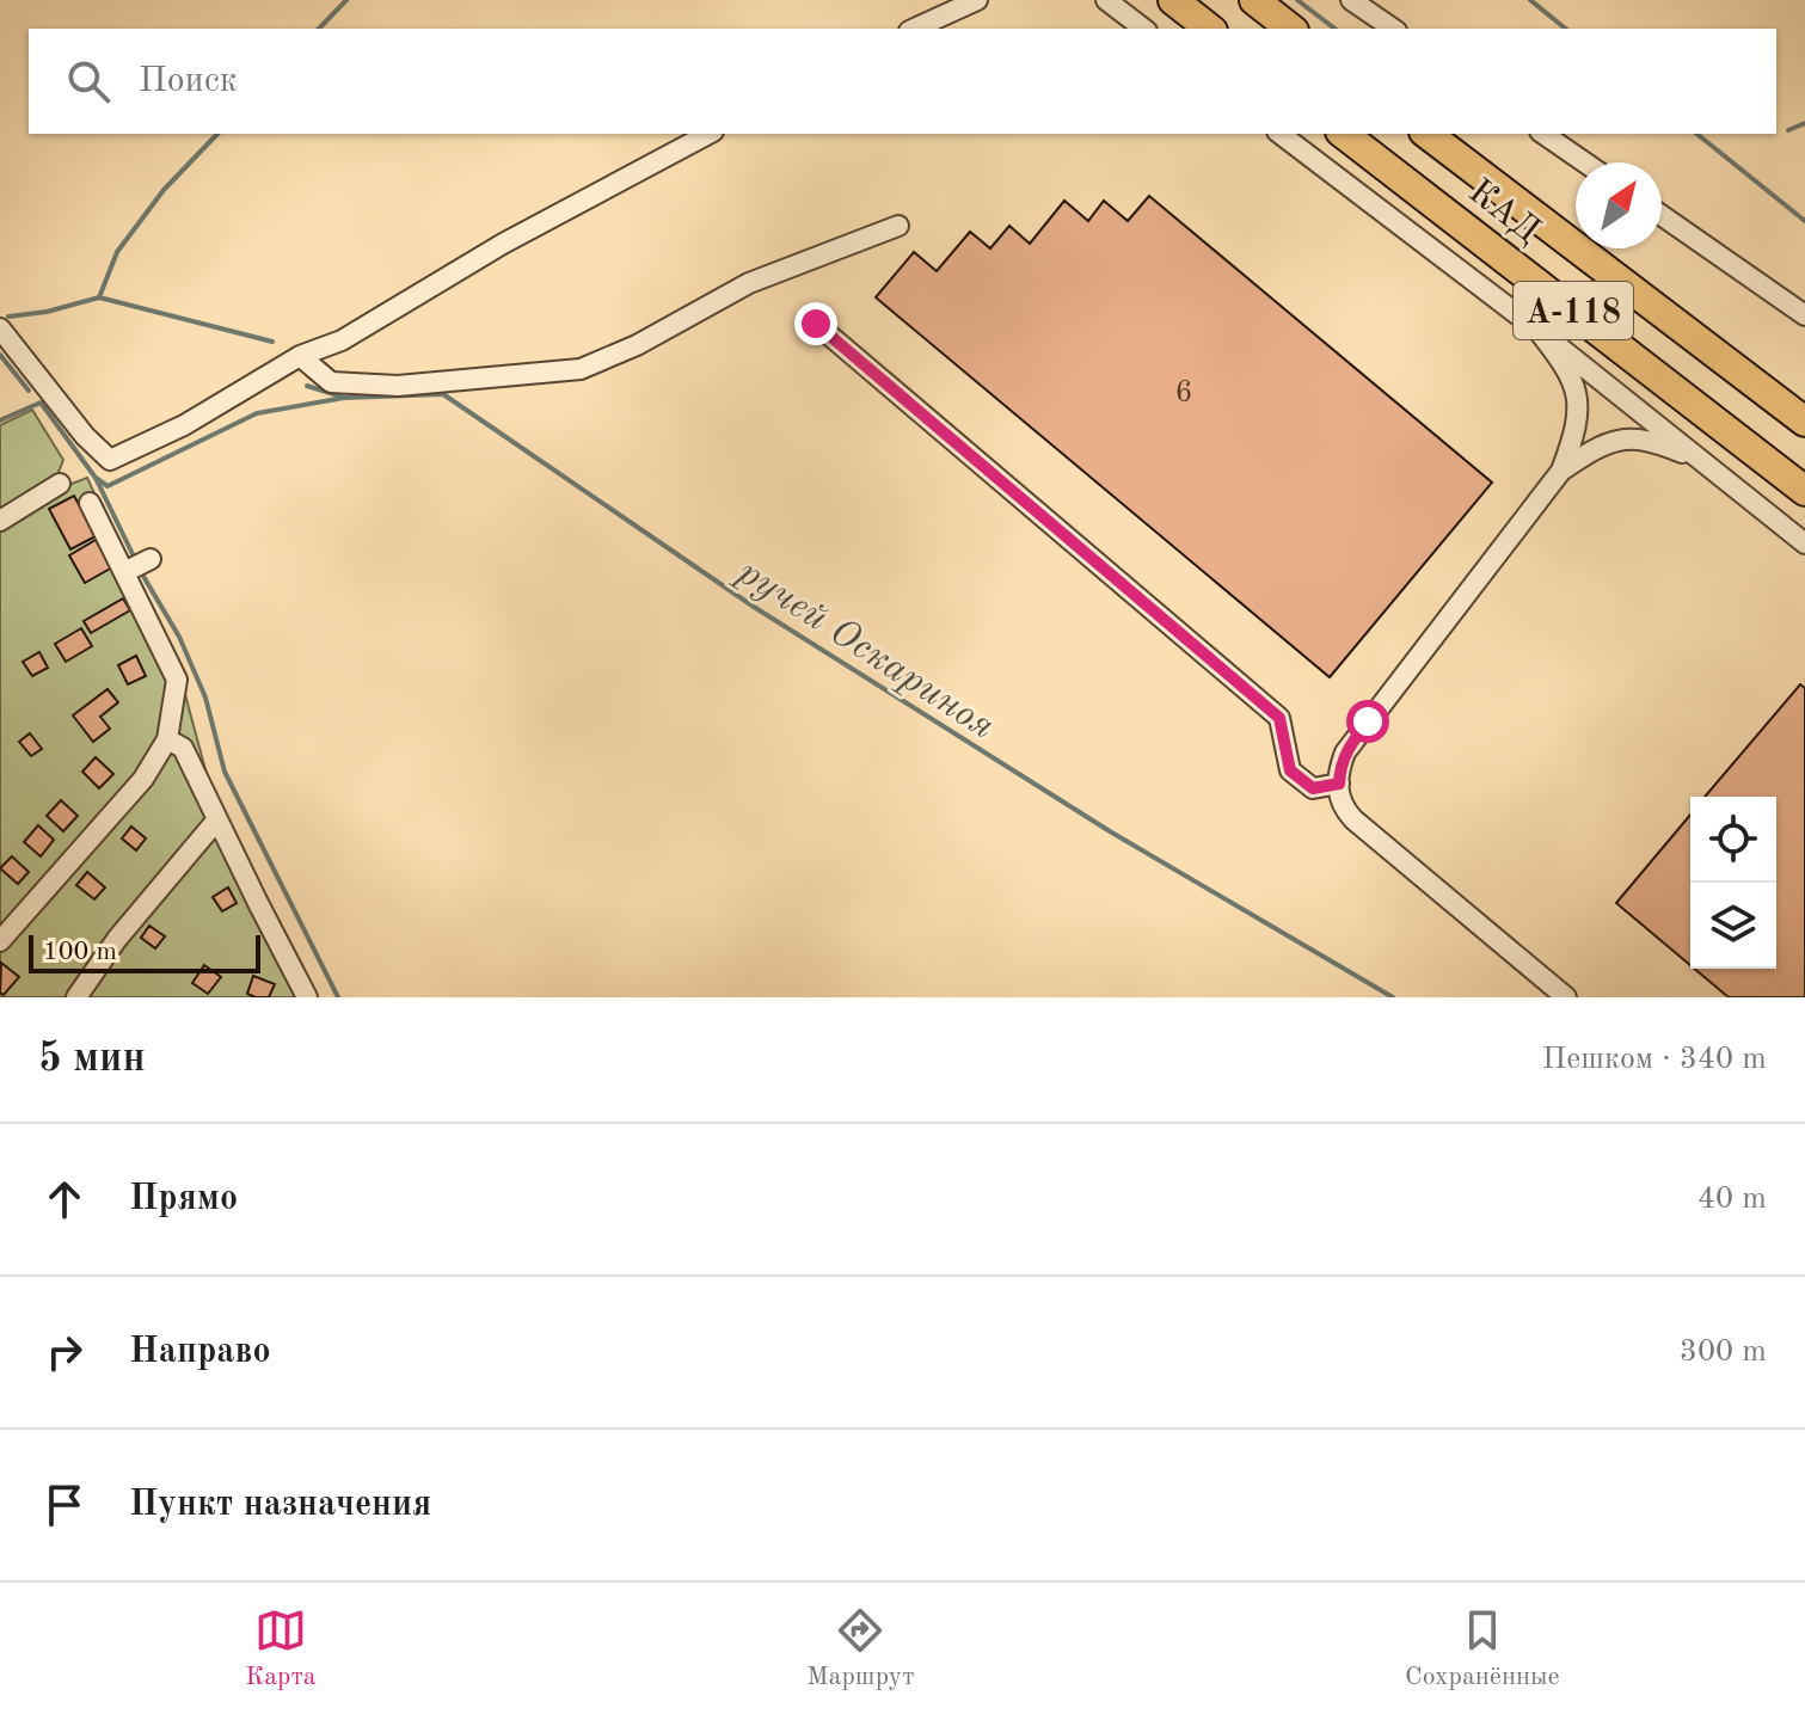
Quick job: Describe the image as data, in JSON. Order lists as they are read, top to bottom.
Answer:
{
  "streets": {
    "highway": ["КАД", "А-118"]
  },
  "water": ["ручей Оскариноя"],
  "house_numbers": ["6"],
  "scale_bar": "100 m",
  "north": "top right",
  "page": {
    "search": "Поиск",
    "scale": "100 m",
    "heading": ["5 мин", "Пешком · 340 m"],
    "list": [
      ["Прямо", "40 m"],
      ["Направо", "300 m"],
      "Пункт назначения"
    ],
    "nav": ["Карта", "Маршрут", "Сохранённые"]
  }
}
